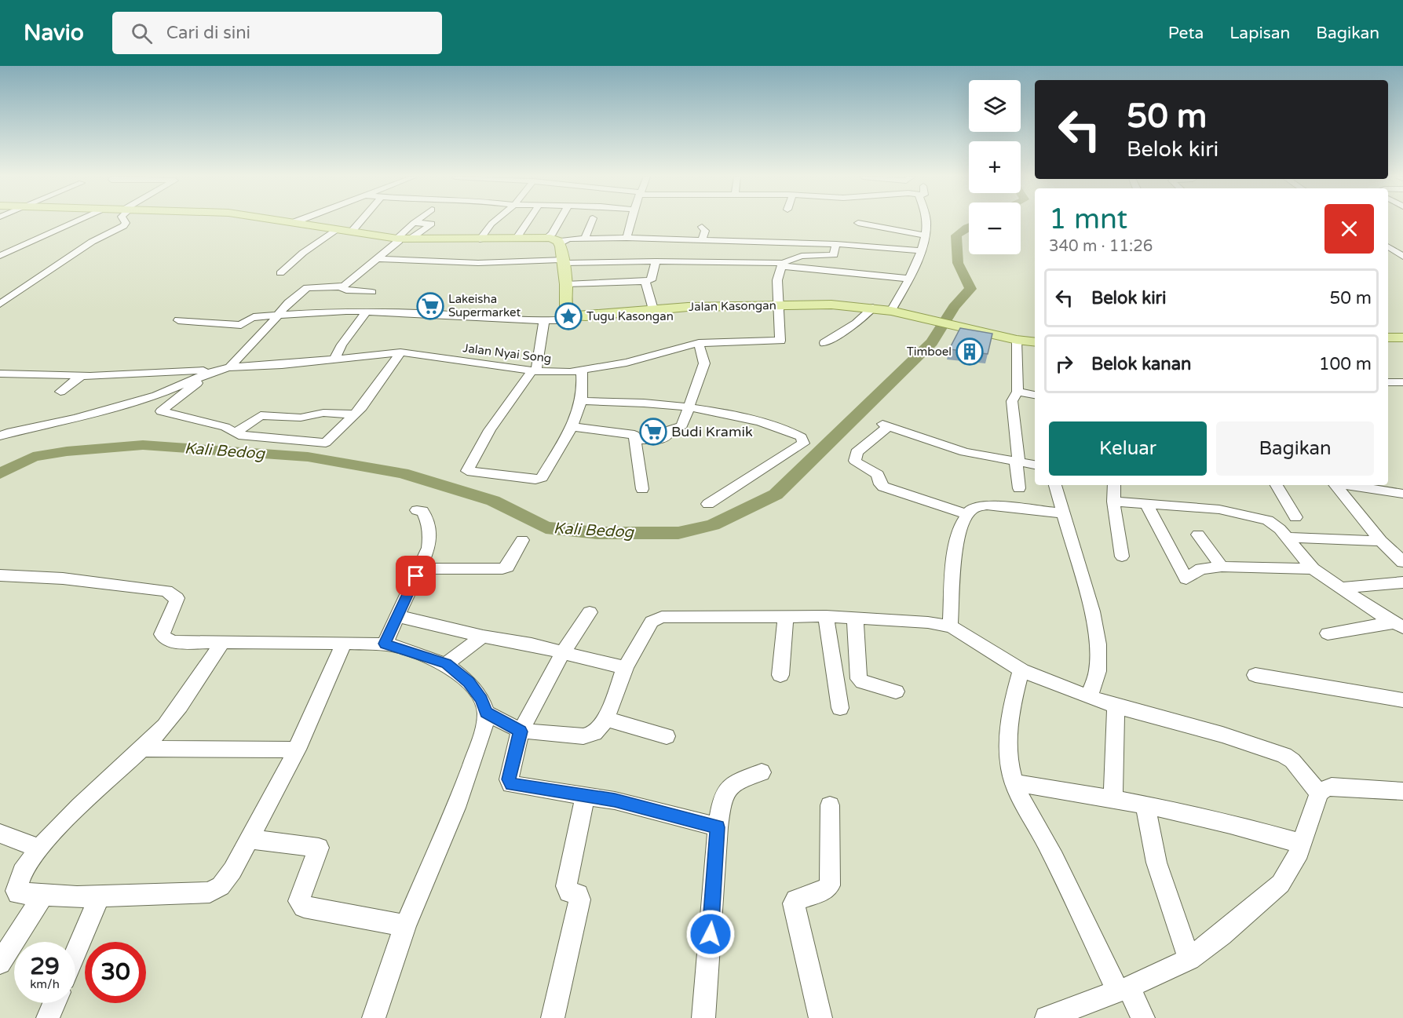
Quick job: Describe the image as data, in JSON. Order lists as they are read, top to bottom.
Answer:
{
  "streets": {
    "main road": ["Jalan Kasongan"],
    "street": ["Jalan Nyai Song"]
  },
  "crossings": [
    ["Jalan Kasongan", "Jalan Nyai Song"]
  ],
  "water": ["Kali Bedog"],
  "places": {
    "supermarket": ["Lakeisha Supermarket", "Budi Kramik"],
    "place": ["Tugu Kasongan"],
    "building": ["Timboel"]
  },
  "page": {
    "header": "Navio",
    "search": "Cari di sini",
    "nav": ["Peta", "Lapisan", "Bagikan"],
    "map_buttons": ["+", "−"],
    "turn": ["50 m", "Belok kiri"],
    "heading": ["1 mnt", "340 m · 11:26"],
    "list": [
      {
        "name": "Belok kiri",
        "value": "50 m"
      },
      {
        "name": "Belok kanan",
        "value": "100 m"
      }
    ],
    "buttons": ["Keluar", "Bagikan"],
    "speed": "29 km/h",
    "limit": "30"
  }
}
